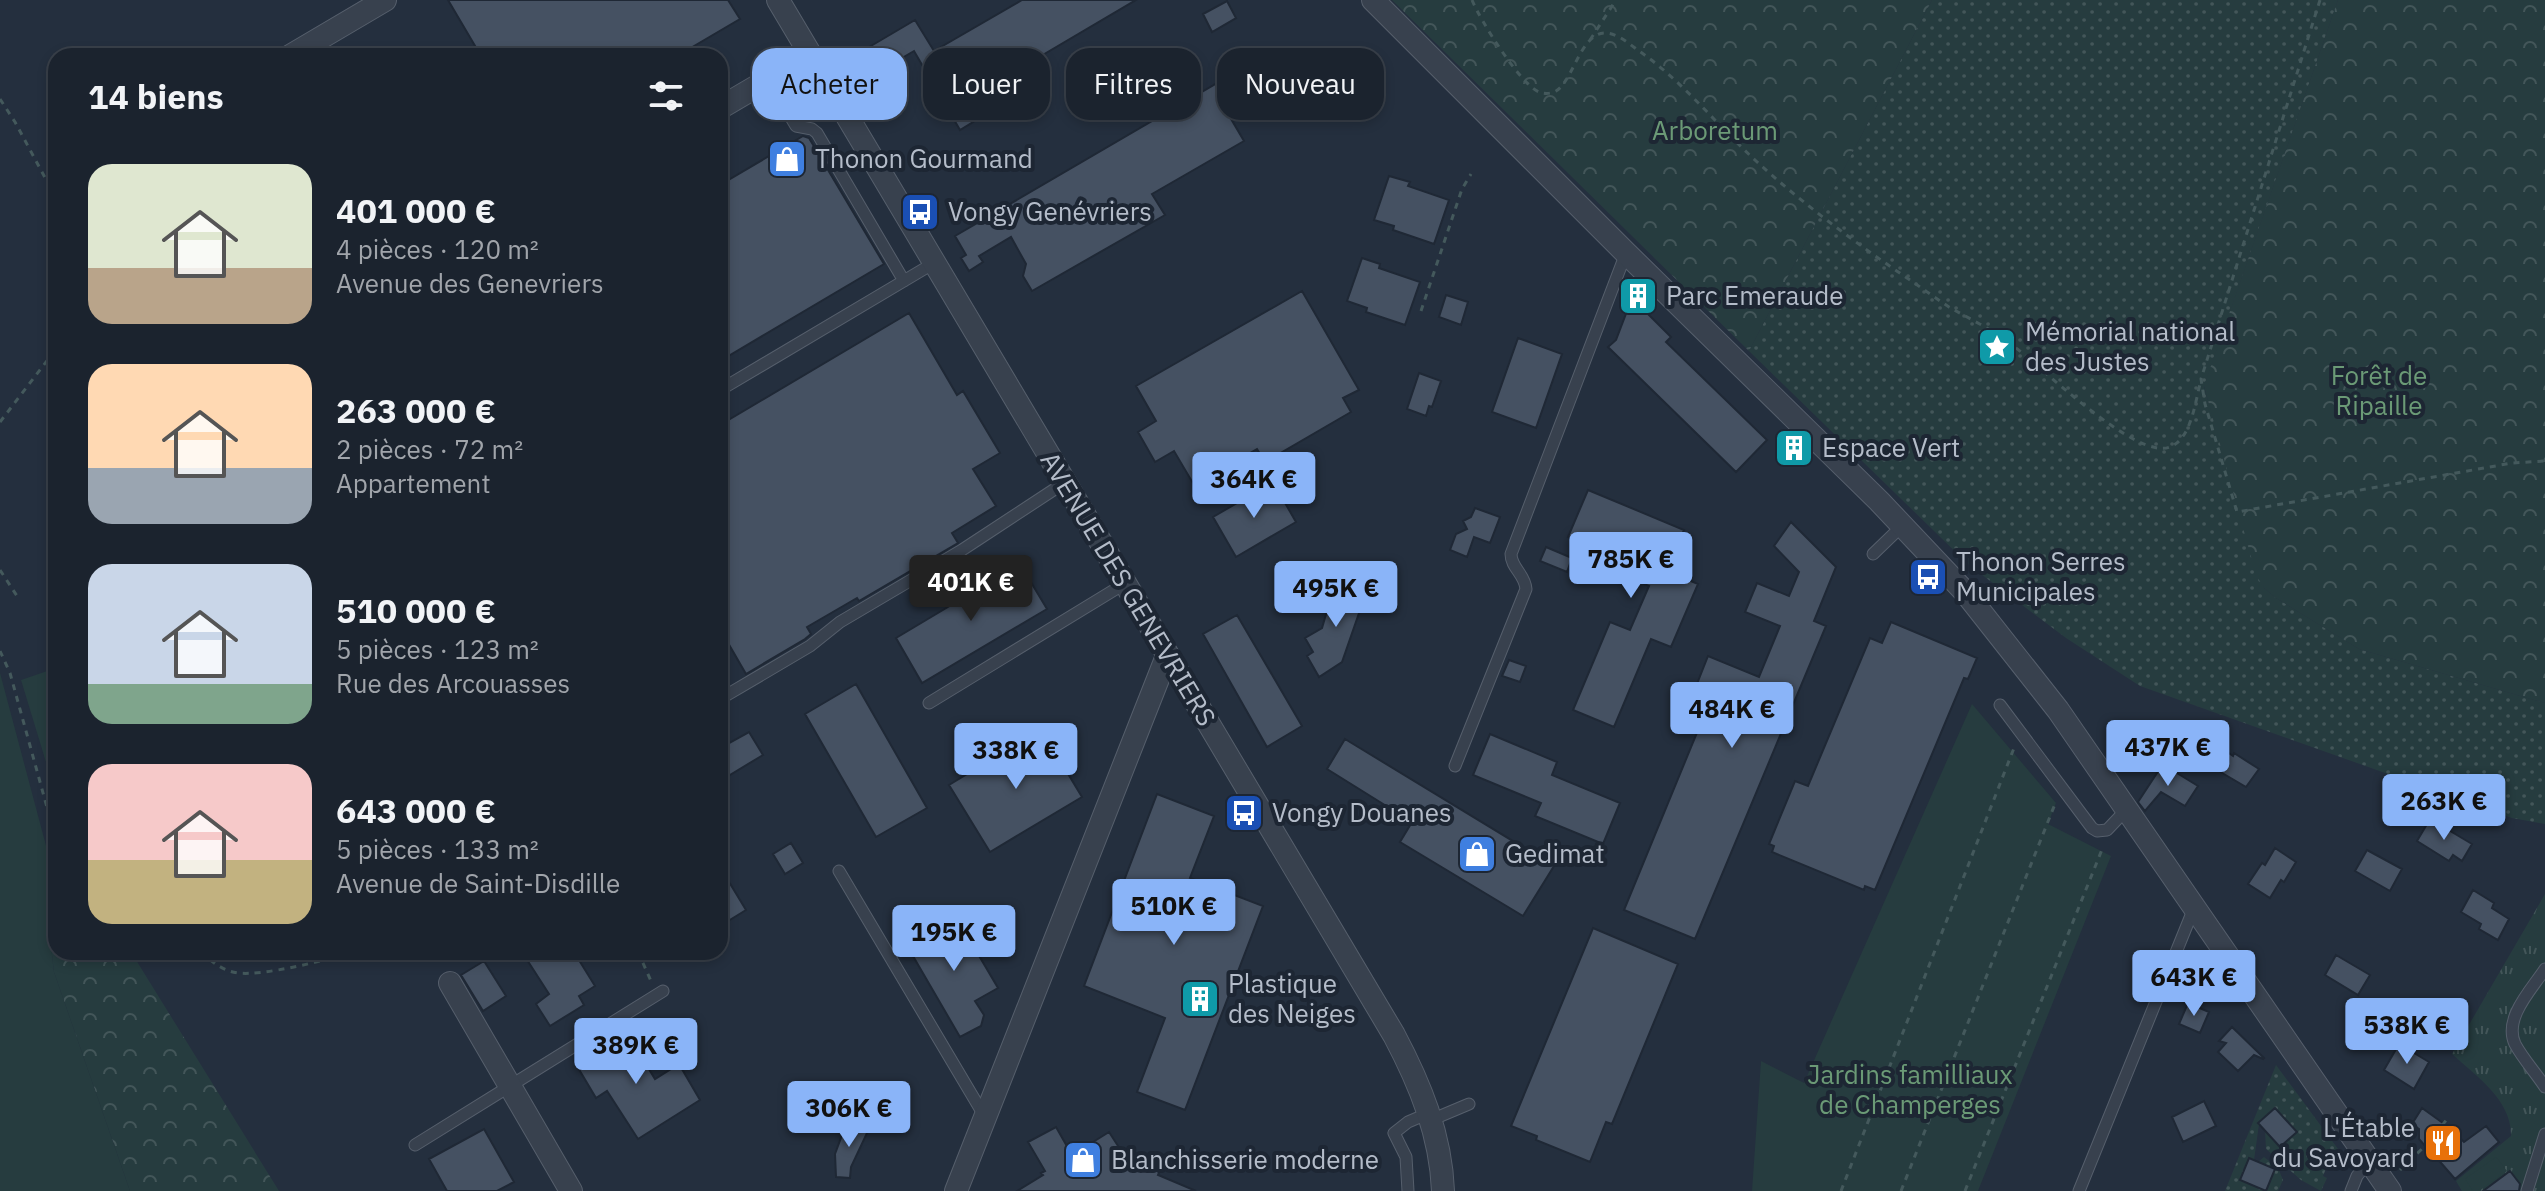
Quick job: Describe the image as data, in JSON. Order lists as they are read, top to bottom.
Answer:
{
  "streets": {
    "street": ["AVENUE DES GENEVRIERS"]
  },
  "parks": ["Arboretum", "Forêt de Ripaille", "Jardins familliaux de Champerges"],
  "places": {
    "shop": ["Thonon Gourmand", "Gedimat", "Blanchisserie moderne"],
    "bus stop": ["Vongy Genévriers", "Thonon Serres Municipales", "Vongy Douanes"],
    "building": ["Parc Emeraude", "Espace Vert", "Plastique des Neiges"],
    "place": ["Mémorial national des Justes"],
    "restaurant": ["L'Étable du Savoyard"]
  },
  "page": {
    "chip": [
      "Acheter",
      "Louer",
      "Filtres",
      "Nouveau"
    ],
    "heading": "14 biens",
    "list": [
      {
        "name": "401 000 €",
        "note": "4 pièces · 120 m² · Avenue des Genevriers"
      },
      {
        "name": "263 000 €",
        "note": "2 pièces · 72 m² · Appartement"
      },
      {
        "name": "510 000 €",
        "note": "5 pièces · 123 m² · Rue des Arcouasses"
      },
      {
        "name": "643 000 €",
        "note": "5 pièces · 133 m² · Avenue de Saint-Disdille"
      }
    ],
    "price": [
      "364K €",
      "785K €",
      "401K €",
      "495K €",
      "484K €",
      "437K €",
      "338K €",
      "263K €",
      "510K €",
      "195K €",
      "643K €",
      "538K €",
      "389K €",
      "306K €"
    ]
  }
}
